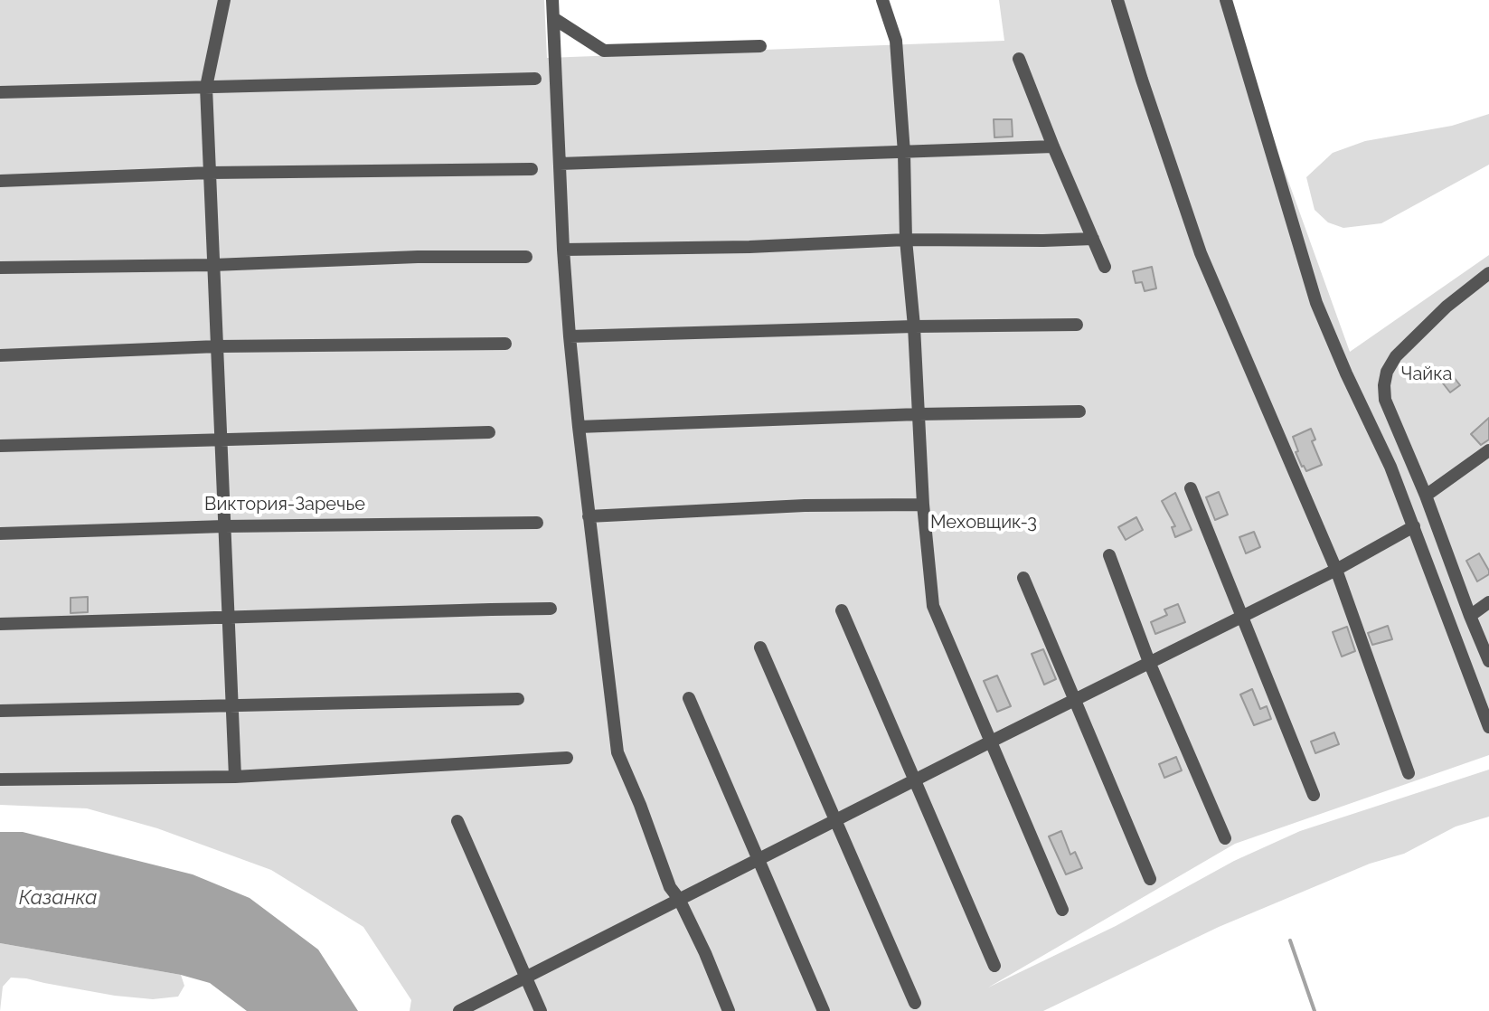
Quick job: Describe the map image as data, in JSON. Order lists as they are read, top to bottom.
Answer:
{
  "water": ["Казанка"],
  "parks": ["Чайка", "Виктория-Заречье", "Меховщик-3"]
}
